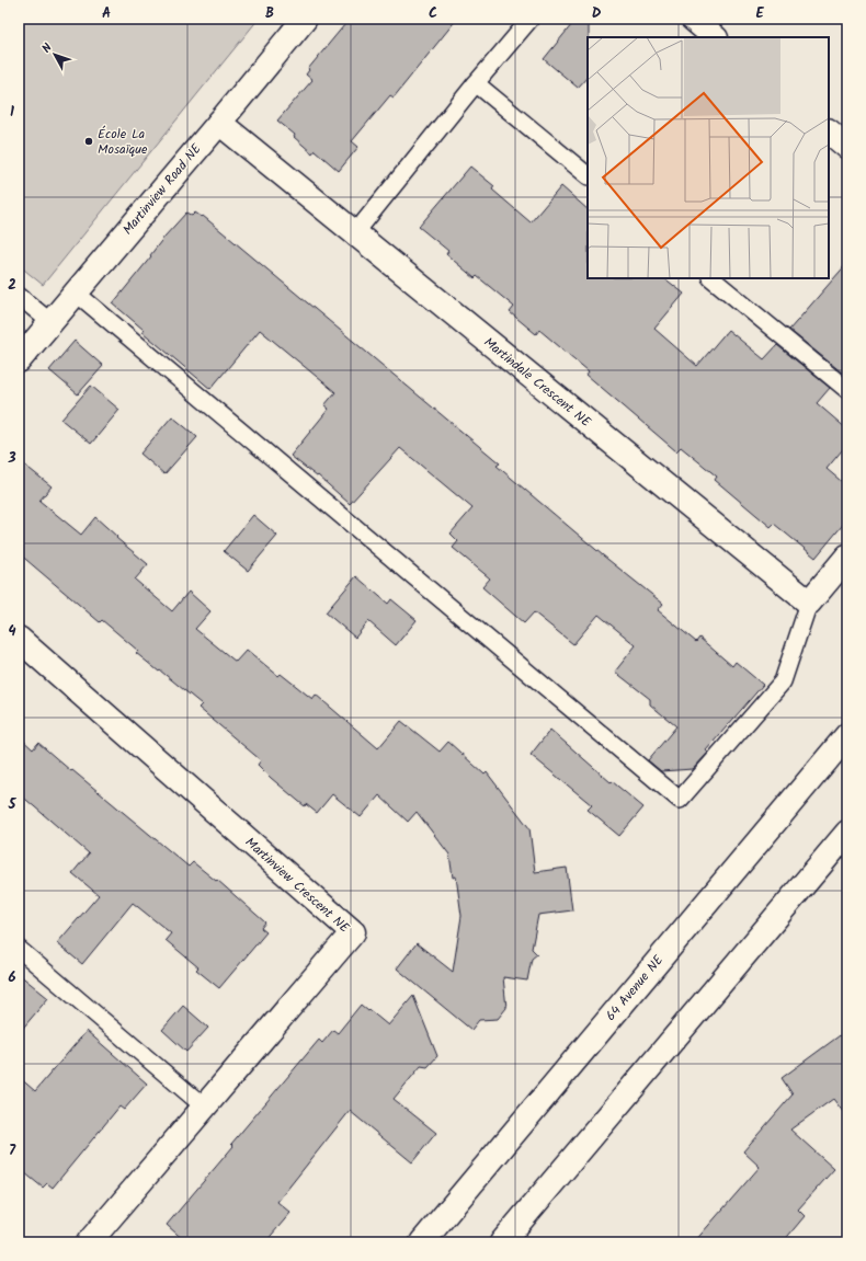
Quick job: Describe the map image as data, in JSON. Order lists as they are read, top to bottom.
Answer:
{
  "streets": {
    "street": [
      "Martinview Road NE",
      "Martindale Crescent NE",
      "Martinview Crescent NE",
      "64 Avenue NE"
    ]
  },
  "crossings": [
    ["Martinview Road NE", "Martindale Crescent NE"]
  ],
  "places": ["École La Mosaïque"],
  "north": "top left",
  "grid": {
    "columns": [
      "A",
      "B",
      "C",
      "D",
      "E"
    ],
    "rows": [
      "1",
      "2",
      "3",
      "4",
      "5",
      "6",
      "7"
    ]
  }
}
